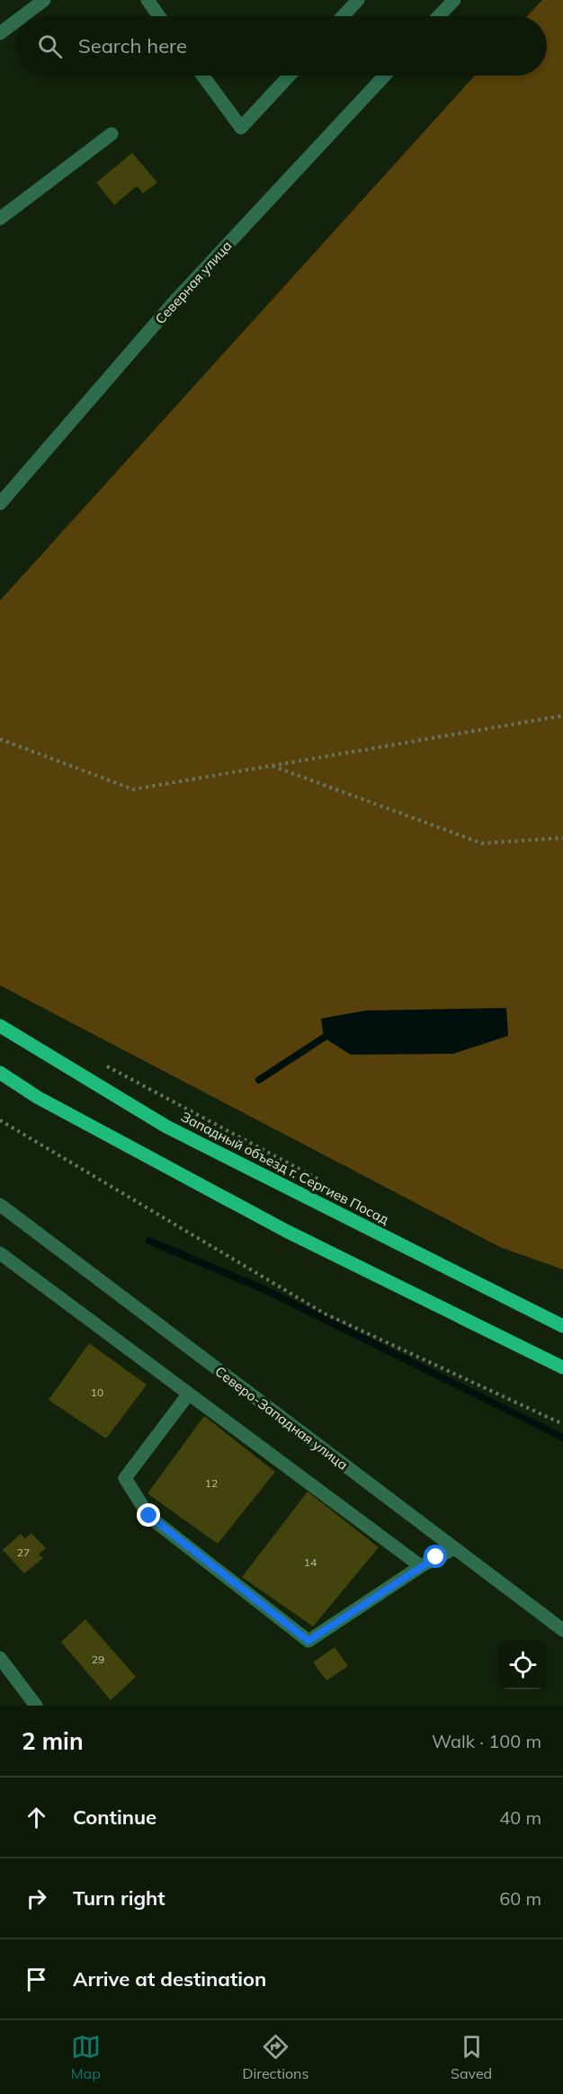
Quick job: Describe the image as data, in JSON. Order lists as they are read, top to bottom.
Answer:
{
  "streets": {
    "main road": ["Западный объезд г. Сергиев Посад"],
    "street": ["Северная улица", "Северо-Западная улица"]
  },
  "house_numbers": [
    "10",
    "12",
    "27",
    "14",
    "29"
  ],
  "page": {
    "search": "Search here",
    "heading": ["2 min", "Walk · 100 m"],
    "list": [
      ["Continue", "40 m"],
      ["Turn right", "60 m"],
      "Arrive at destination"
    ],
    "nav": ["Map", "Directions", "Saved"]
  }
}
